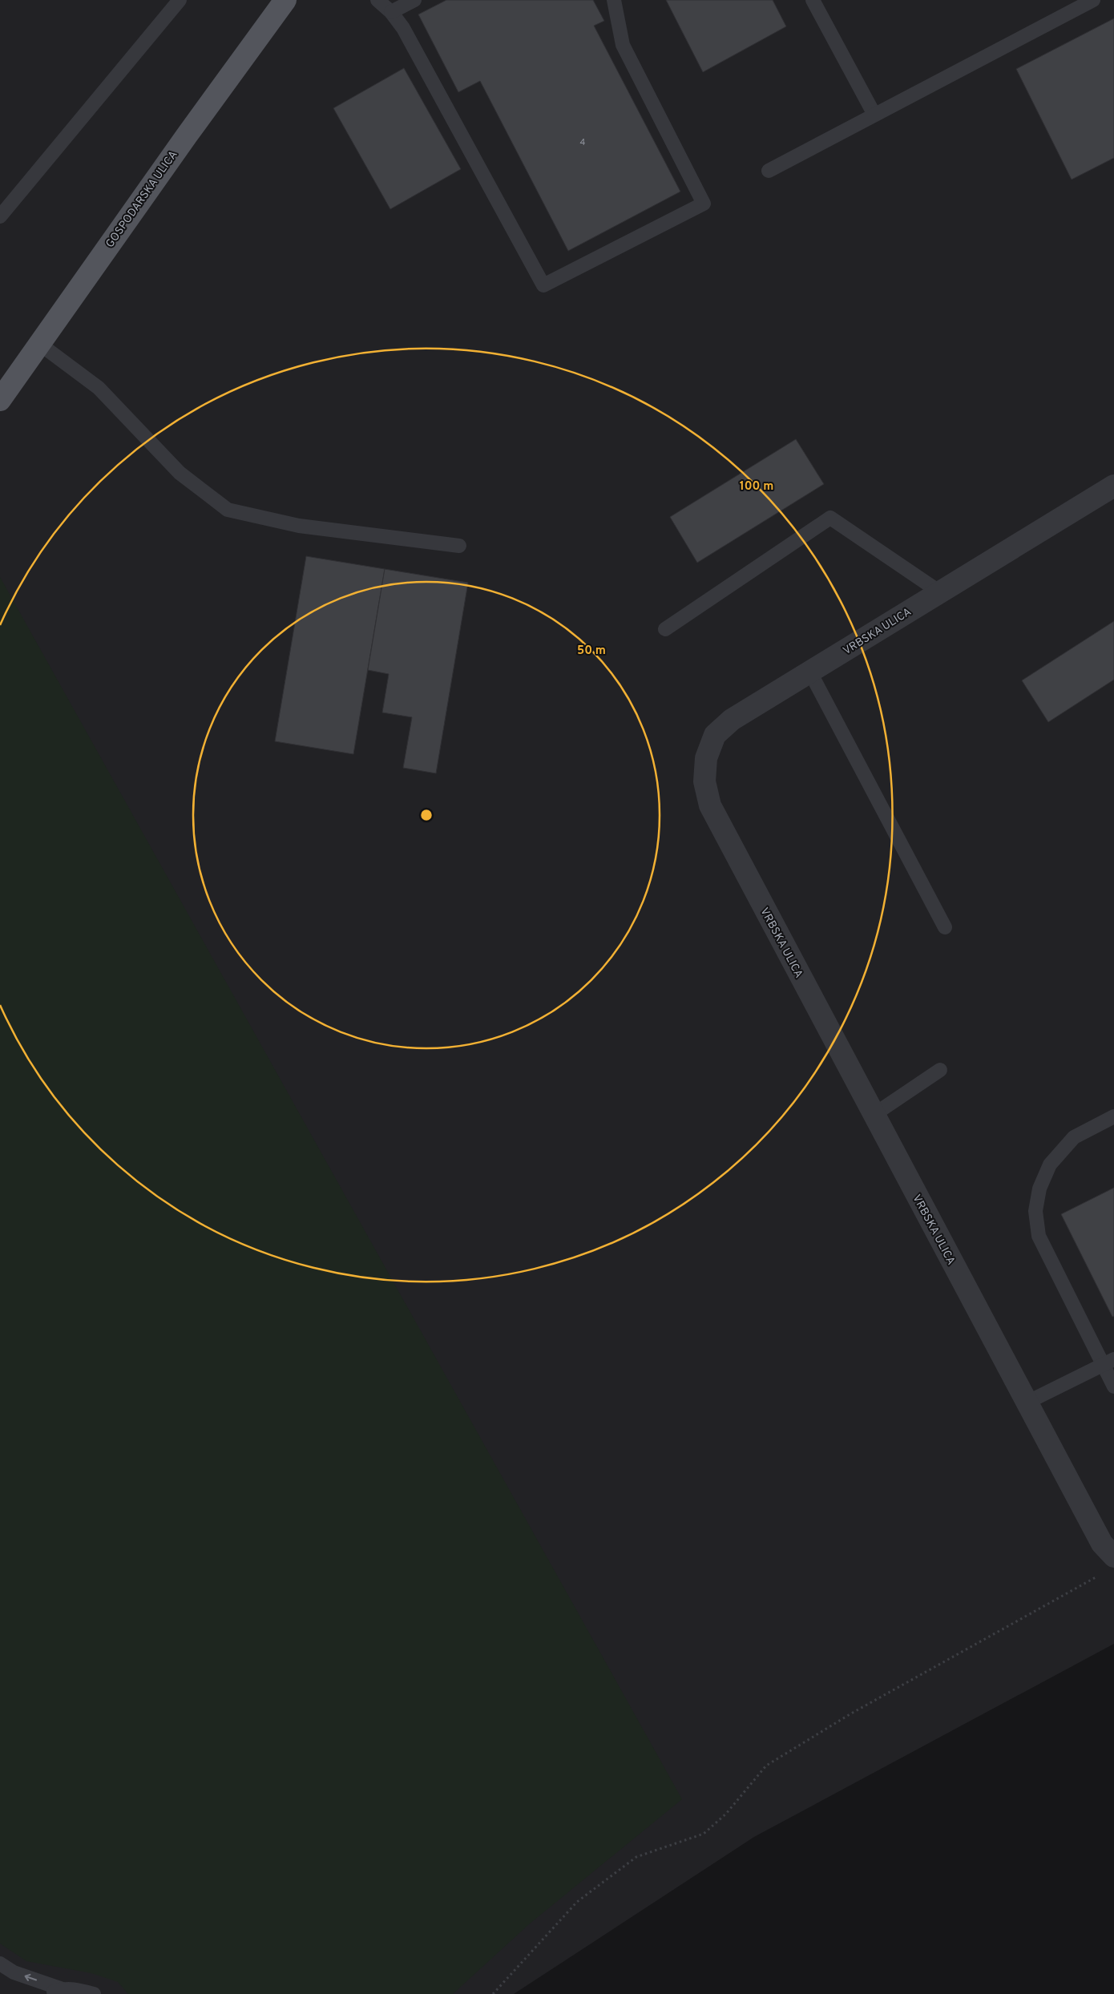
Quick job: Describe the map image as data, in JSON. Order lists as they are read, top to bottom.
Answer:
{
  "streets": {
    "main road": ["GOSPODARSKA ULICA"],
    "street": ["VRBSKA ULICA"]
  },
  "house_numbers": ["4"],
  "rings": ["100 m", "50 m"]
}
